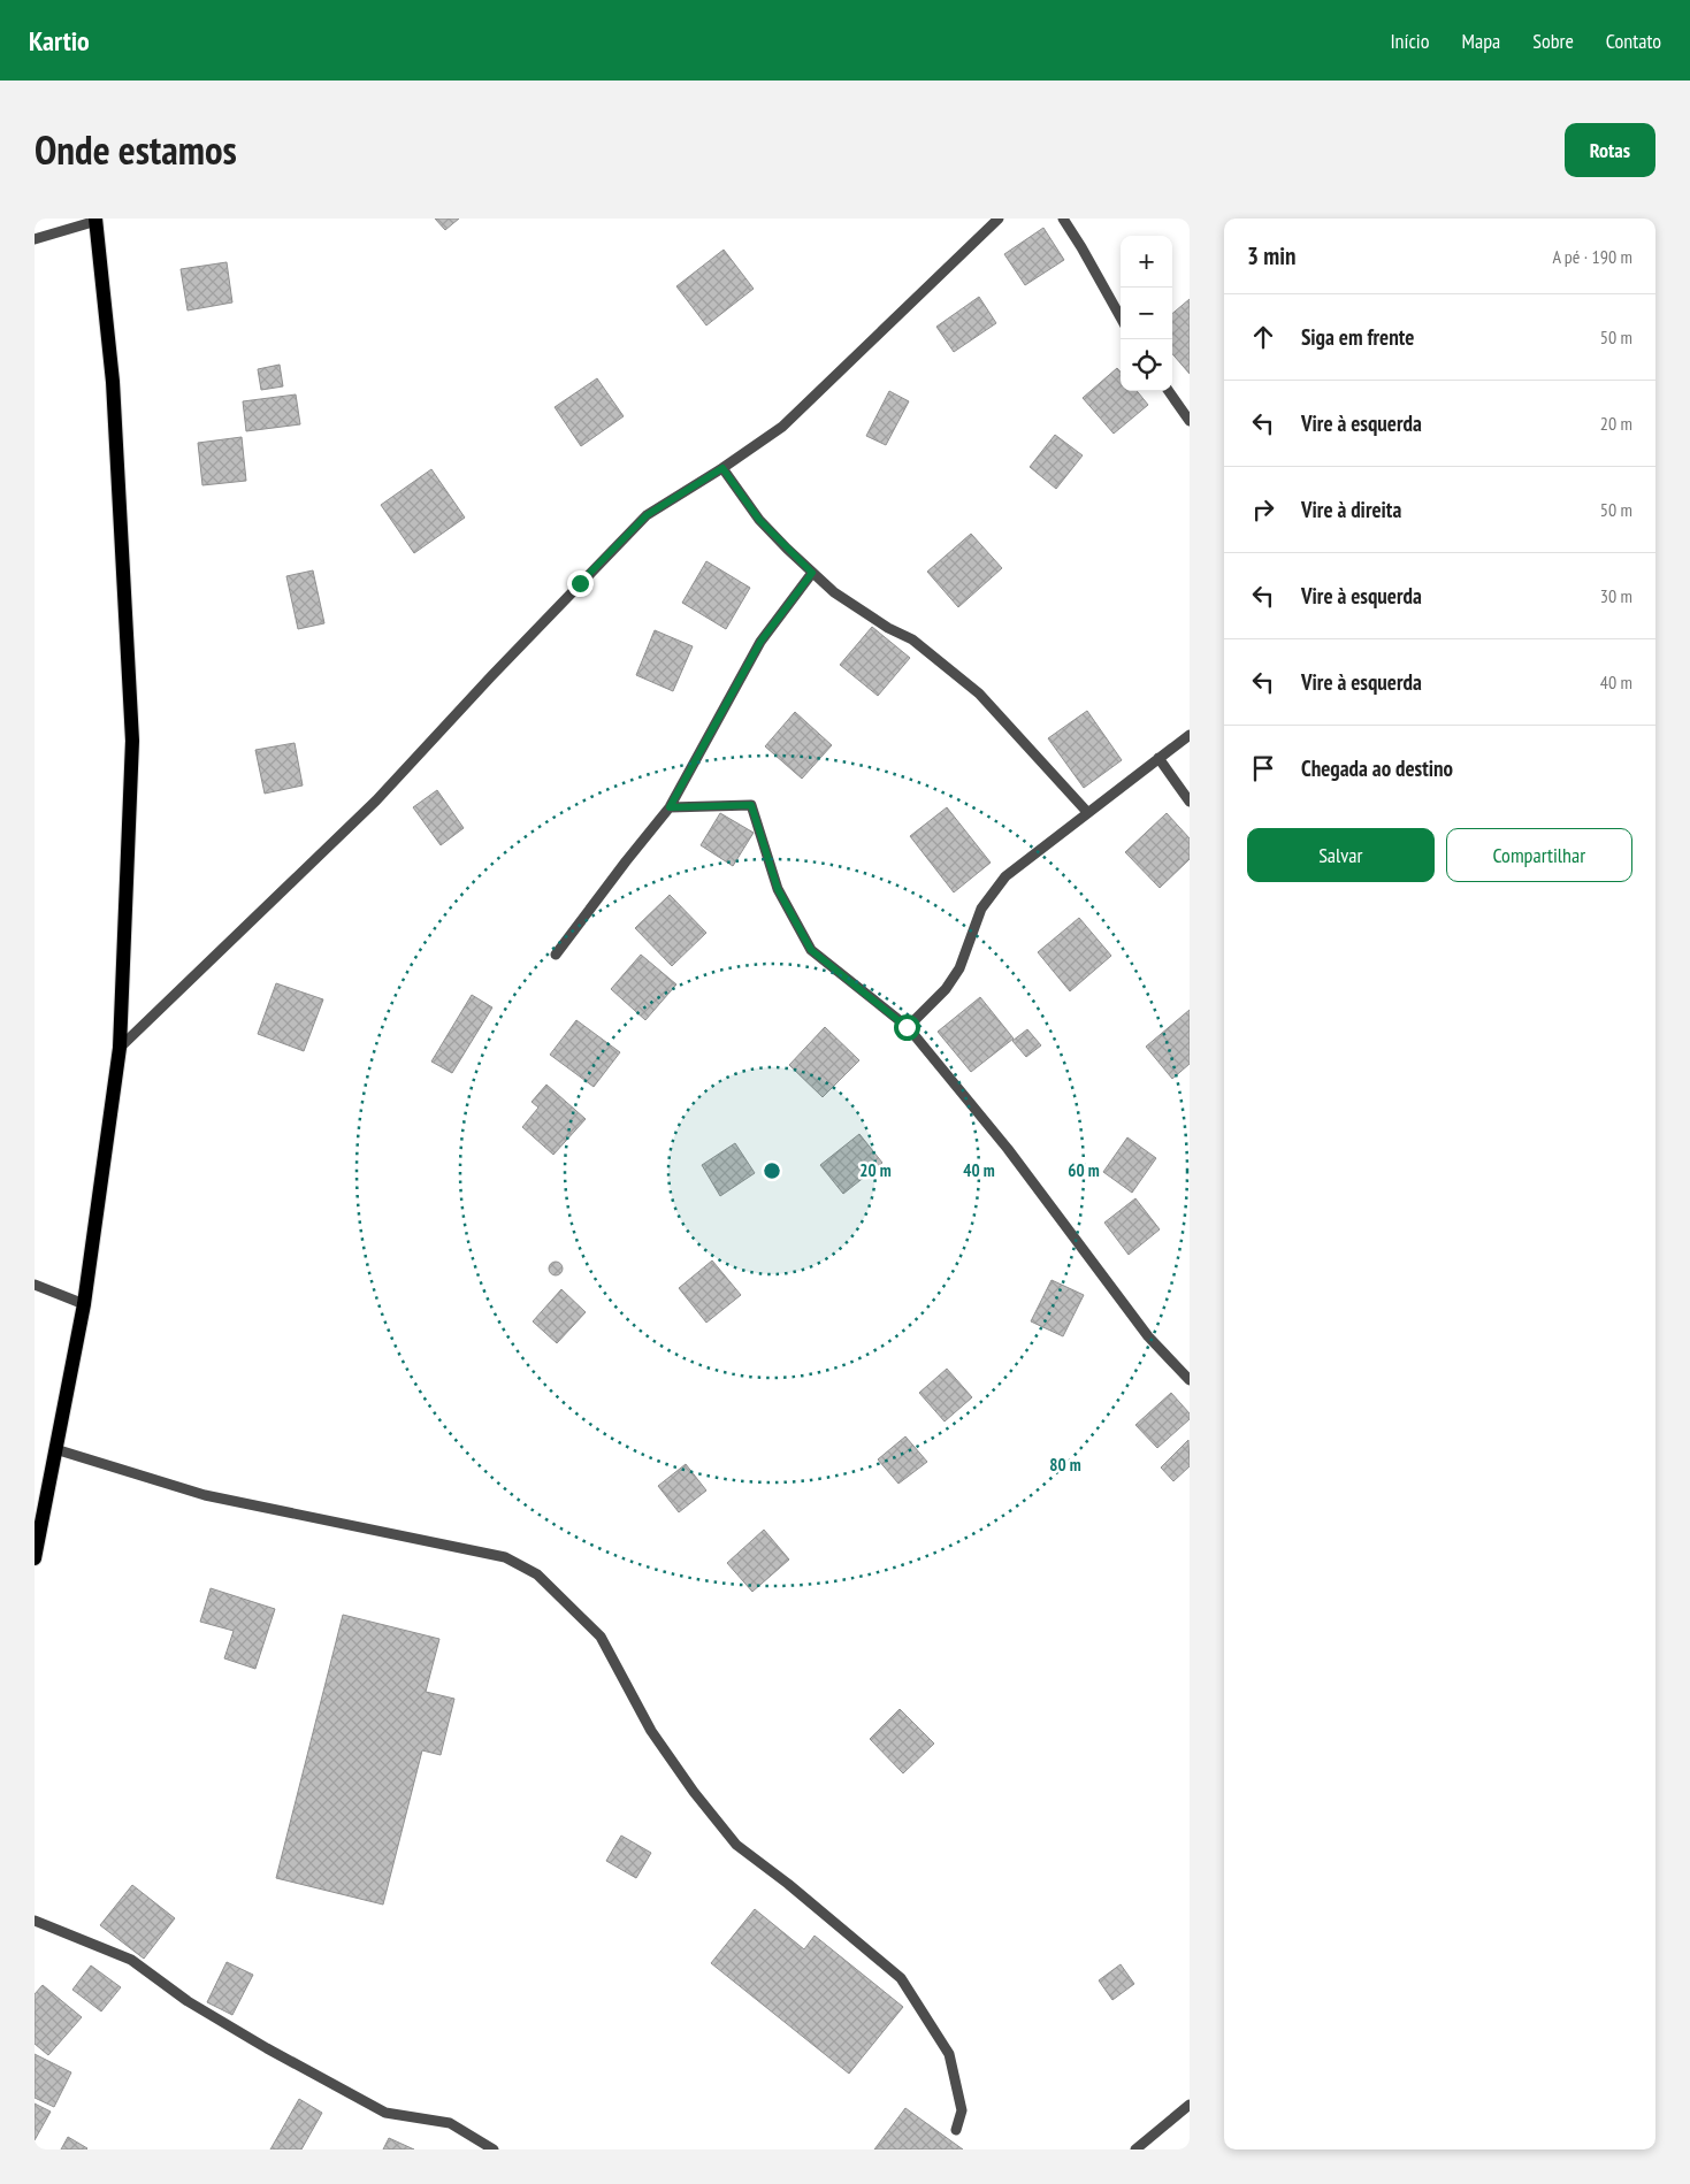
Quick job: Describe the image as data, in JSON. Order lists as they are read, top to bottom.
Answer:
{
  "page": {
    "header": "Kartio",
    "nav": [
      "Início",
      "Mapa",
      "Sobre",
      "Contato"
    ],
    "title": "Onde estamos",
    "buttons": [
      "Rotas",
      ["Salvar", "Compartilhar"]
    ],
    "heading": ["3 min", "A pé · 190 m"],
    "map_buttons": ["+", "−"],
    "list": [
      ["Siga em frente", "50 m"],
      ["Vire à esquerda", "20 m"],
      ["Vire à direita", "50 m"],
      ["Vire à esquerda", "30 m"],
      ["Vire à esquerda", "40 m"],
      "Chegada ao destino"
    ]
  },
  "rings": [
    "20 m",
    "40 m",
    "60 m",
    "80 m"
  ]
}
